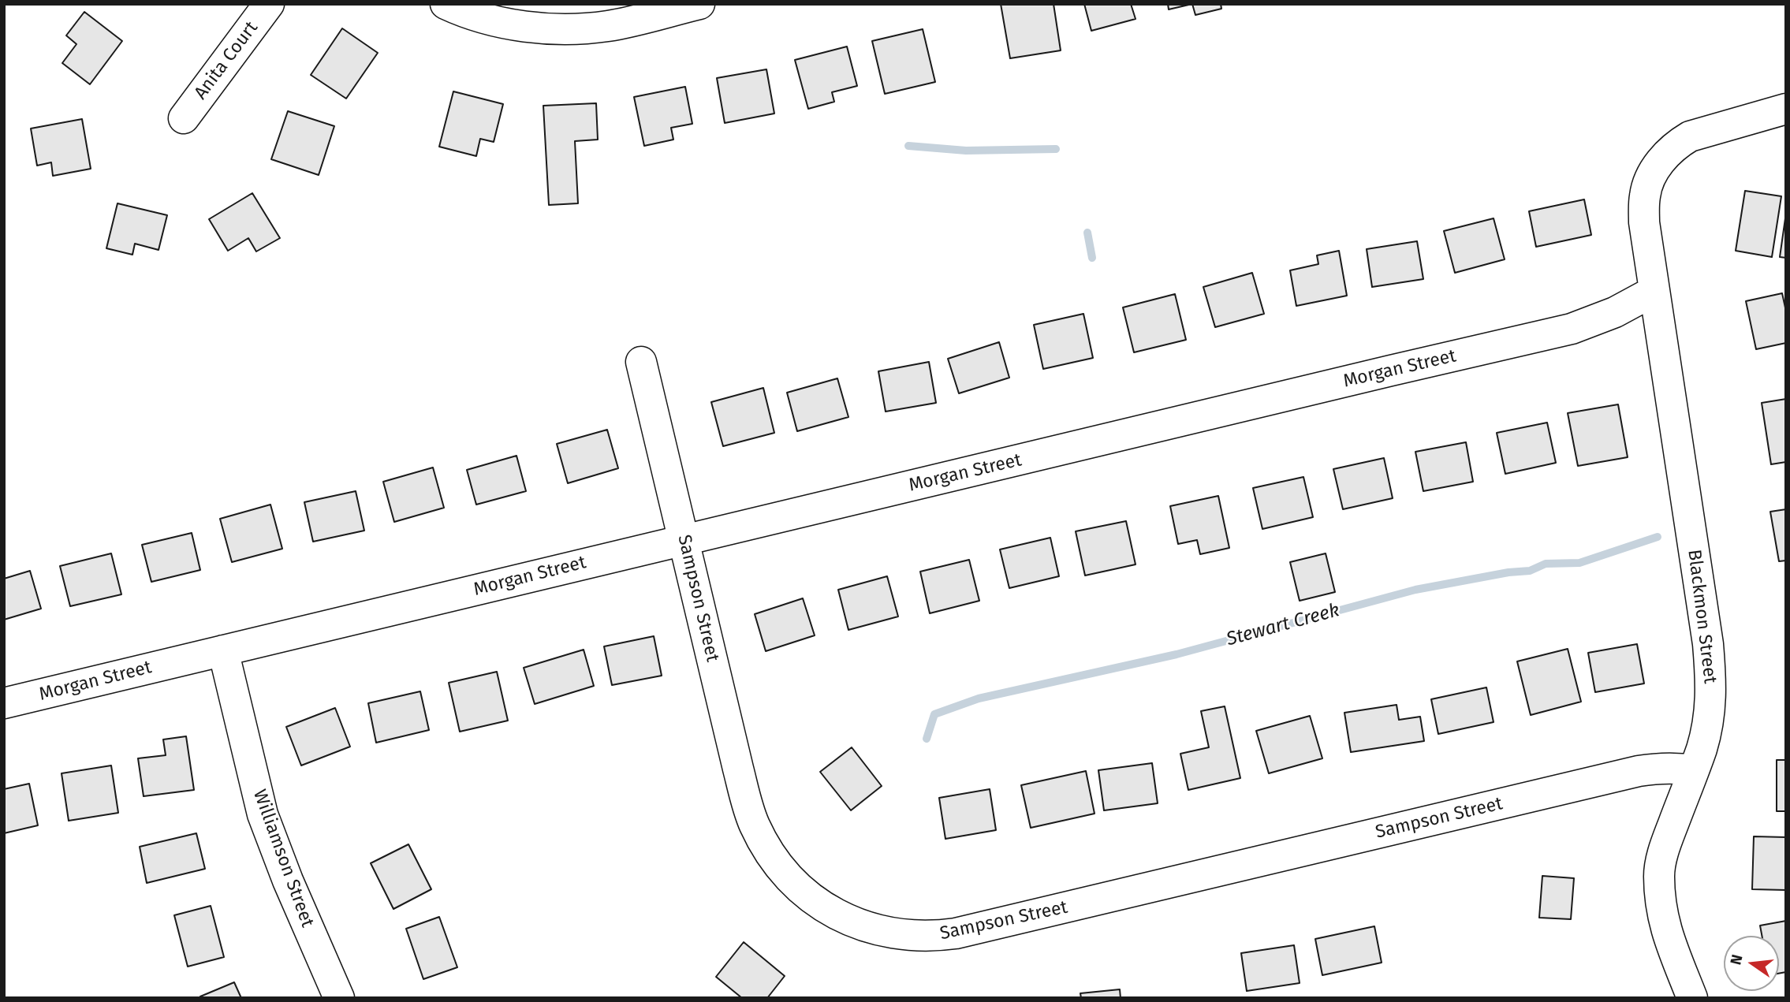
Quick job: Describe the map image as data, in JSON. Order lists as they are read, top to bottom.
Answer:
{
  "streets": {
    "street": [
      "Anita Court",
      "Morgan Street",
      "Sampson Street",
      "Blackmon Street",
      "Williamson Street"
    ]
  },
  "crossings": [
    ["Morgan Street", "Sampson Street"],
    ["Morgan Street", "Blackmon Street"],
    ["Morgan Street", "Williamson Street"],
    ["Sampson Street", "Blackmon Street"]
  ],
  "water": ["Stewart Creek"],
  "north": "left"
}
